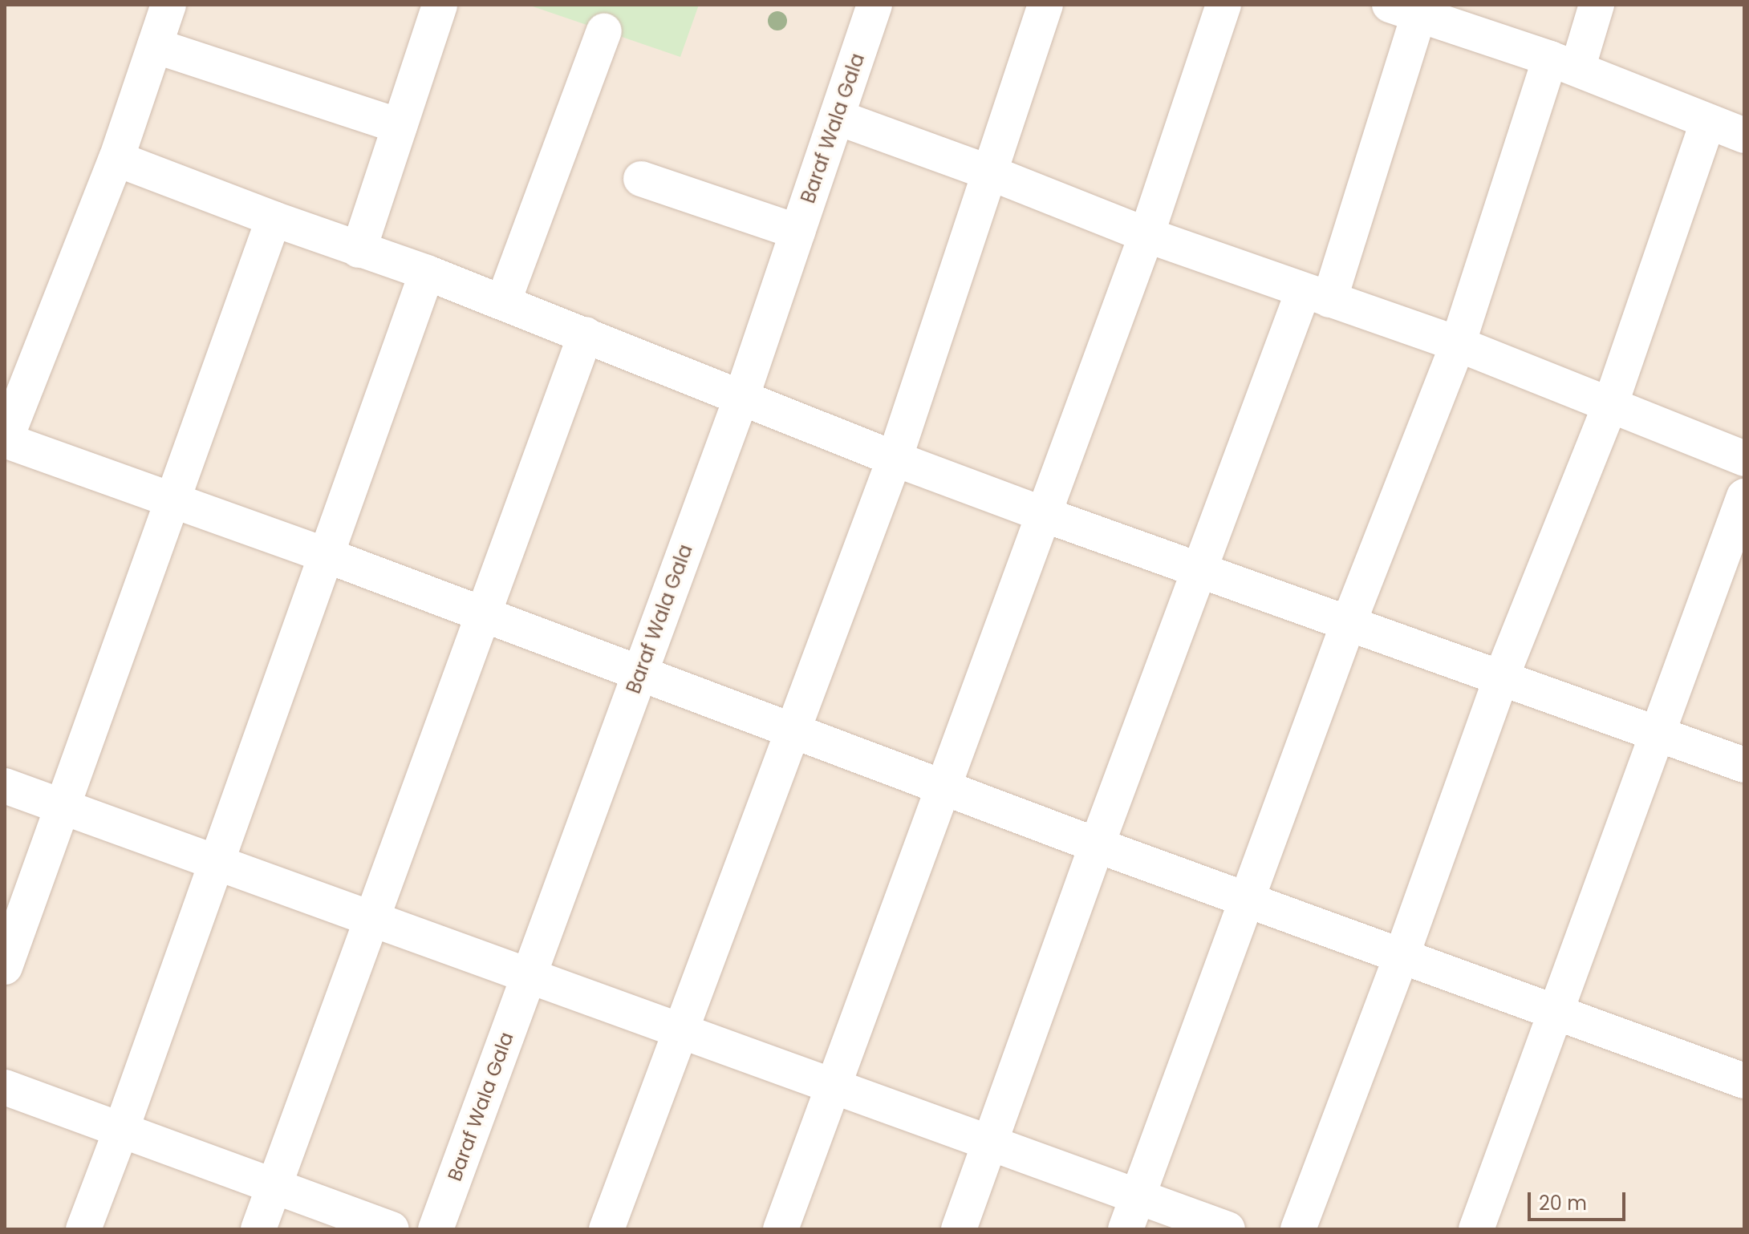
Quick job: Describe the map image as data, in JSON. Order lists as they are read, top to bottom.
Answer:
{
  "streets": {
    "street": ["Baraf Wala Gala"]
  },
  "scale_bar": "20 m"
}
